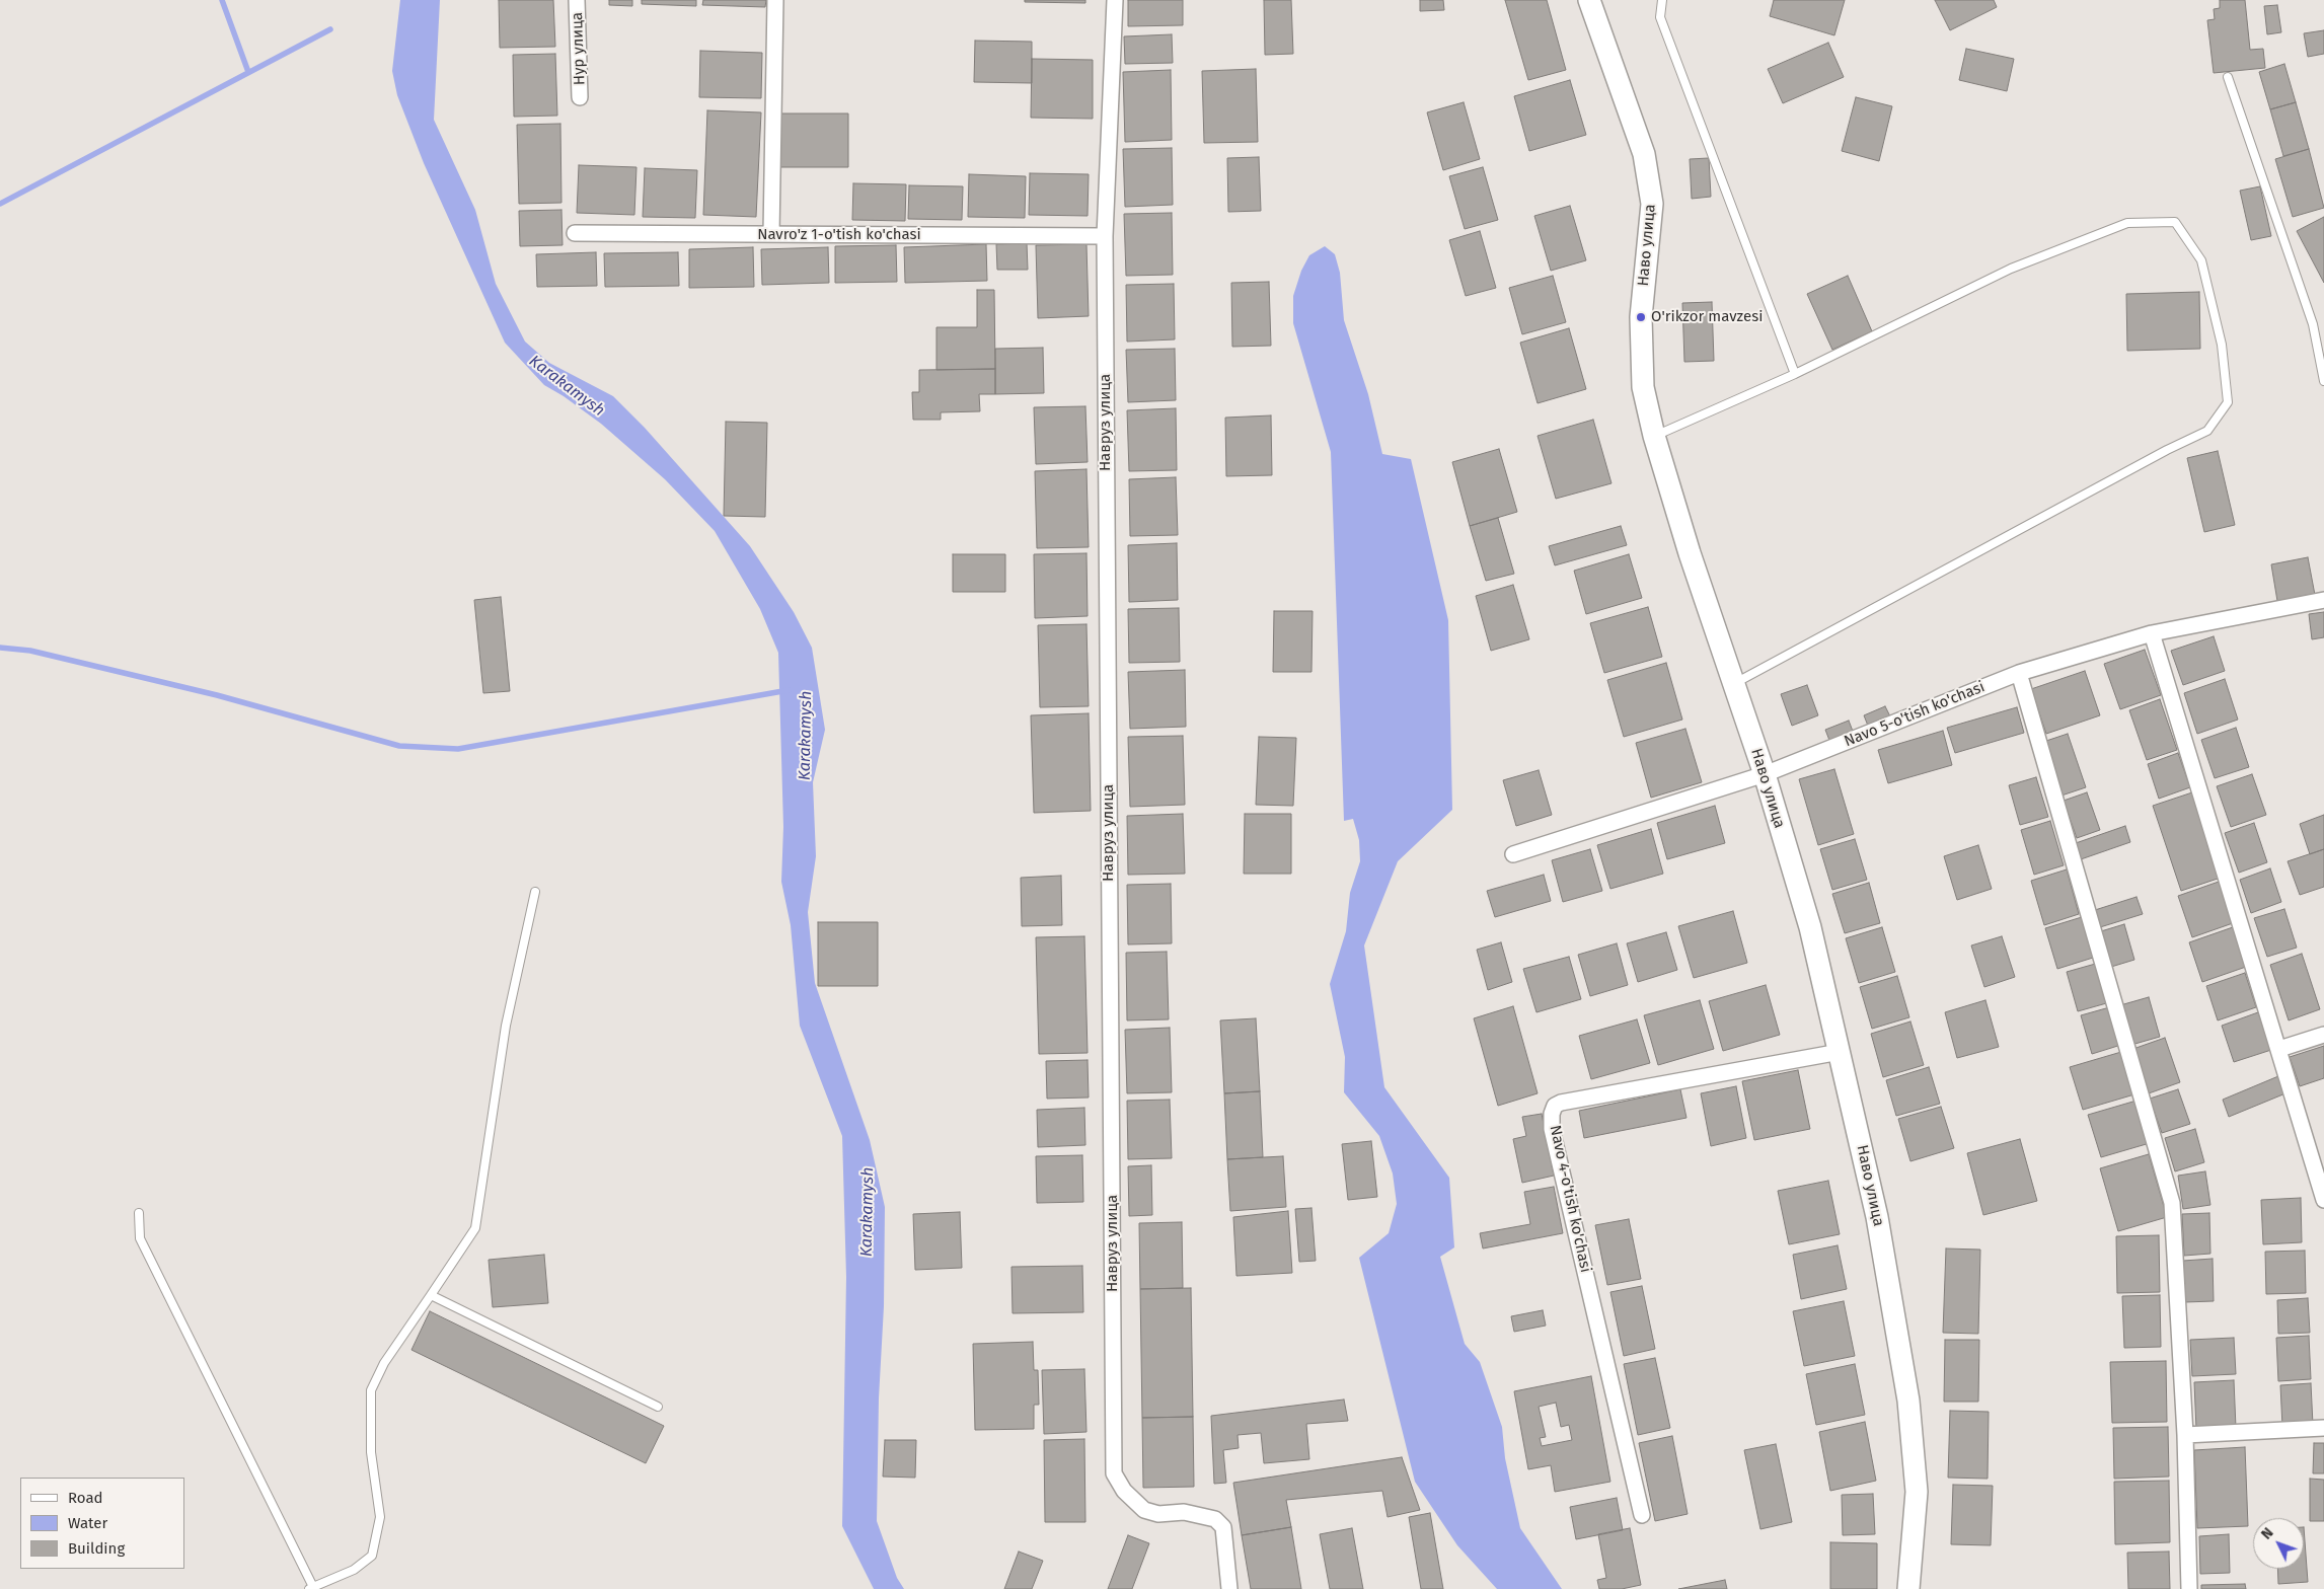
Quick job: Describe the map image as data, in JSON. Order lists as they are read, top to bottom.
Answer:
{
  "streets": {
    "street": [
      "Нур улица",
      "Navro'z 1-o'tish ko'chasi",
      "Наво улица",
      "Навруз улица",
      "Navo 5-o'tish ko'chasi",
      "Navo 4-o'tish ko'chasi"
    ]
  },
  "crossings": [
    ["Navro'z 1-o'tish ko'chasi", "Навруз улица"],
    ["Наво улица", "Navo 5-o'tish ko'chasi"],
    ["Наво улица", "Navo 4-o'tish ko'chasi"]
  ],
  "water": ["Karakamysh"],
  "places": ["O'rikzor mavzesi"],
  "legend": ["Road", "Water", "Building"],
  "north": "top left"
}
